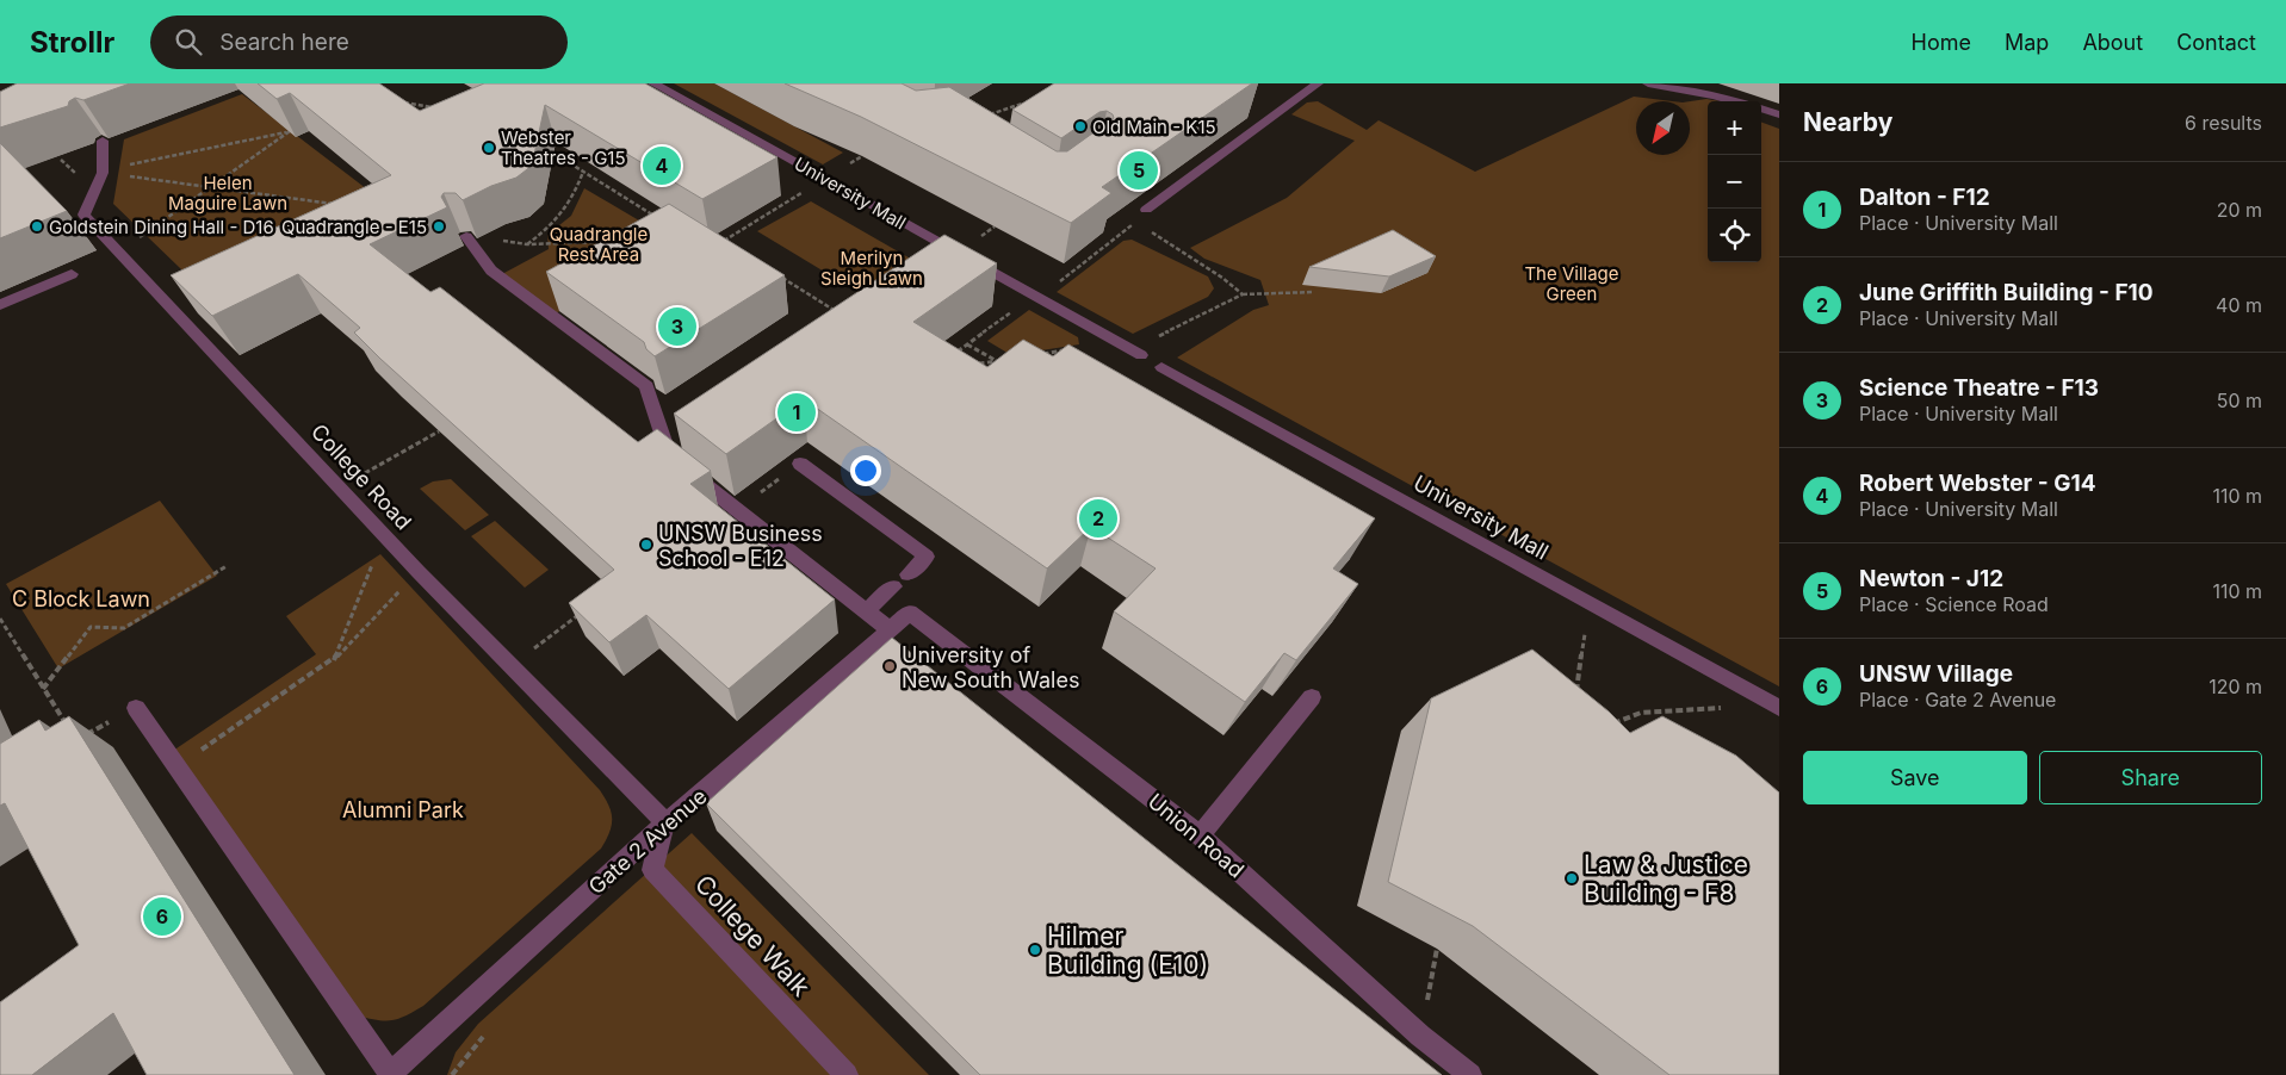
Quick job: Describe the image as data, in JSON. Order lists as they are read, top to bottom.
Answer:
{
  "streets": {
    "street": [
      "University Mall",
      "College Road",
      "Union Road",
      "Gate 2 Avenue",
      "College Walk"
    ]
  },
  "crossings": [
    ["College Road", "Gate 2 Avenue"],
    ["College Road", "College Walk"],
    ["Union Road", "Gate 2 Avenue"],
    ["Gate 2 Avenue", "College Walk"]
  ],
  "parks": [
    "Helen Maguire Lawn",
    "Quadrangle Rest Area",
    "Merilyn Sleigh Lawn",
    "The Village Green",
    "C Block Lawn",
    "Alumni Park"
  ],
  "places": [
    "Old Main - K15",
    "Webster Theatres - G15",
    "Goldstein Dining Hall - D16",
    "Quadrangle - E15",
    "UNSW Business School - E12",
    "University of New South Wales",
    "Law & Justice Building - F8",
    "Hilmer Building (E10)"
  ],
  "north": "bottom left",
  "page": {
    "header": "Strollr",
    "search": "Search here",
    "nav": [
      "Home",
      "Map",
      "About",
      "Contact"
    ],
    "heading": ["Nearby", "6 results"],
    "map_buttons": ["+", "−"],
    "pins": [
      "4",
      "5",
      "3",
      "1",
      "2",
      "6"
    ],
    "list": [
      {
        "mark": "1",
        "name": "Dalton - F12",
        "note": "Place · University Mall",
        "value": "20 m"
      },
      {
        "mark": "2",
        "name": "June Griffith Building - F10",
        "note": "Place · University Mall",
        "value": "40 m"
      },
      {
        "mark": "3",
        "name": "Science Theatre - F13",
        "note": "Place · University Mall",
        "value": "50 m"
      },
      {
        "mark": "4",
        "name": "Robert Webster - G14",
        "note": "Place · University Mall",
        "value": "110 m"
      },
      {
        "mark": "5",
        "name": "Newton - J12",
        "note": "Place · Science Road",
        "value": "110 m"
      },
      {
        "mark": "6",
        "name": "UNSW Village",
        "note": "Place · Gate 2 Avenue",
        "value": "120 m"
      }
    ],
    "buttons": ["Save", "Share"]
  }
}
